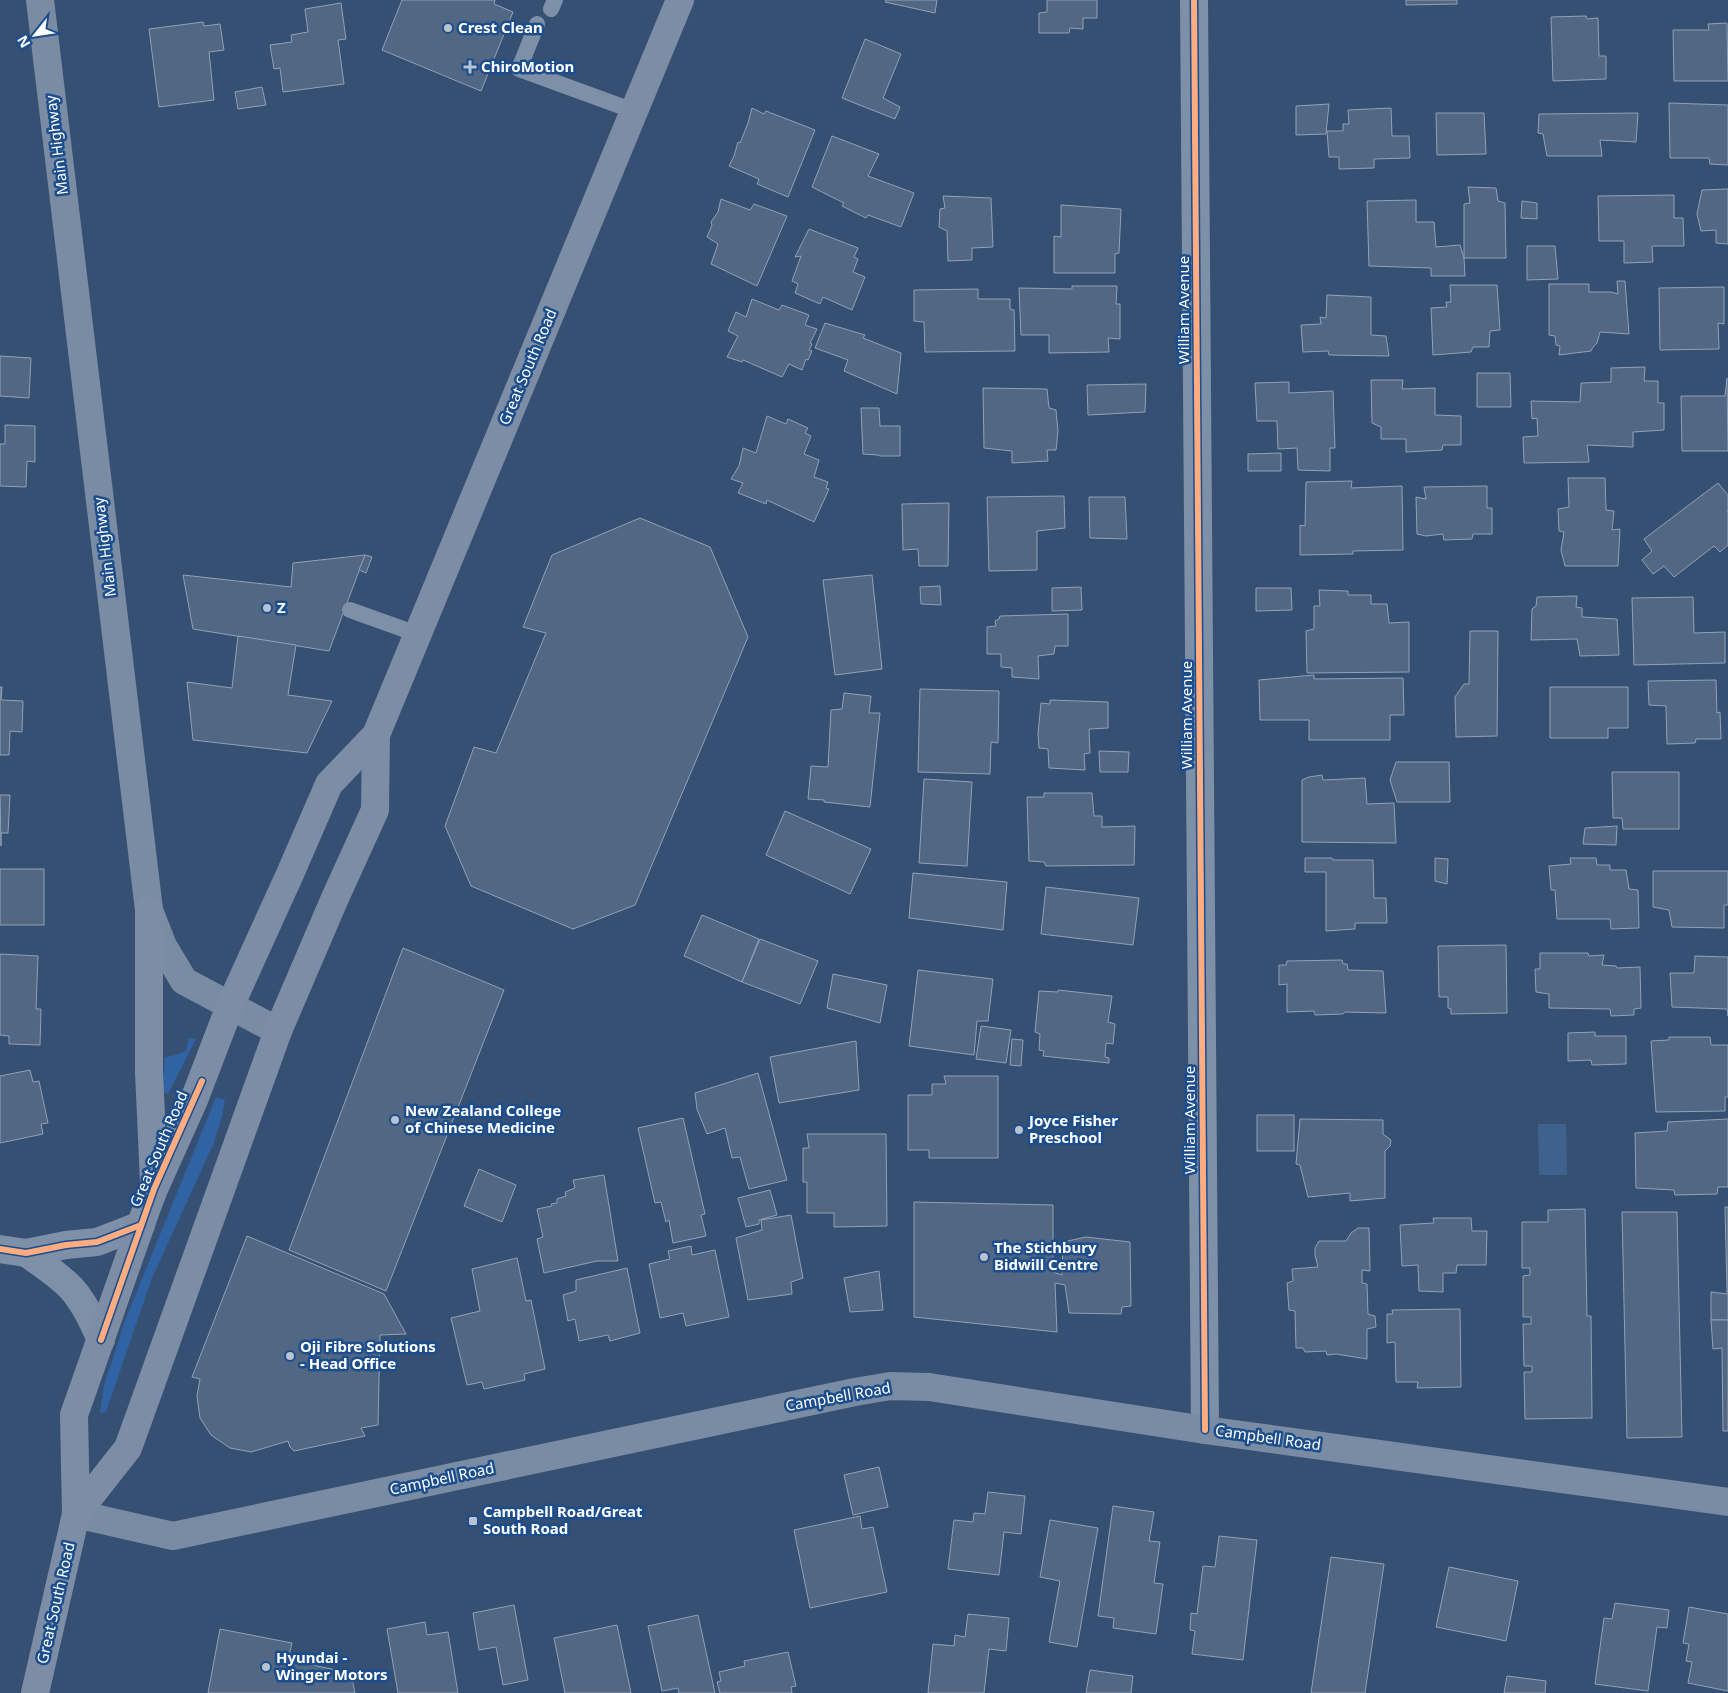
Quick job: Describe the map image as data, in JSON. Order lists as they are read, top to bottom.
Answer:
{
  "streets": {
    "main road": ["Main Highway", "Great South Road", "Campbell Road"],
    "street": ["William Avenue"]
  },
  "crossings": [
    ["Main Highway", "Great South Road"],
    ["William Avenue", "Campbell Road"],
    ["Great South Road", "Campbell Road"]
  ],
  "places": {
    "other": [
      "Crest Clean",
      "Z",
      "New Zealand College of Chinese Medicine",
      "Joyce Fisher Preschool",
      "The Stichbury Bidwill Centre",
      "Oji Fibre Solutions - Head Office",
      "Hyundai - Winger Motors"
    ],
    "health": ["ChiroMotion"],
    "transit": ["Campbell Road/Great South Road"]
  },
  "north": "bottom left"
}
